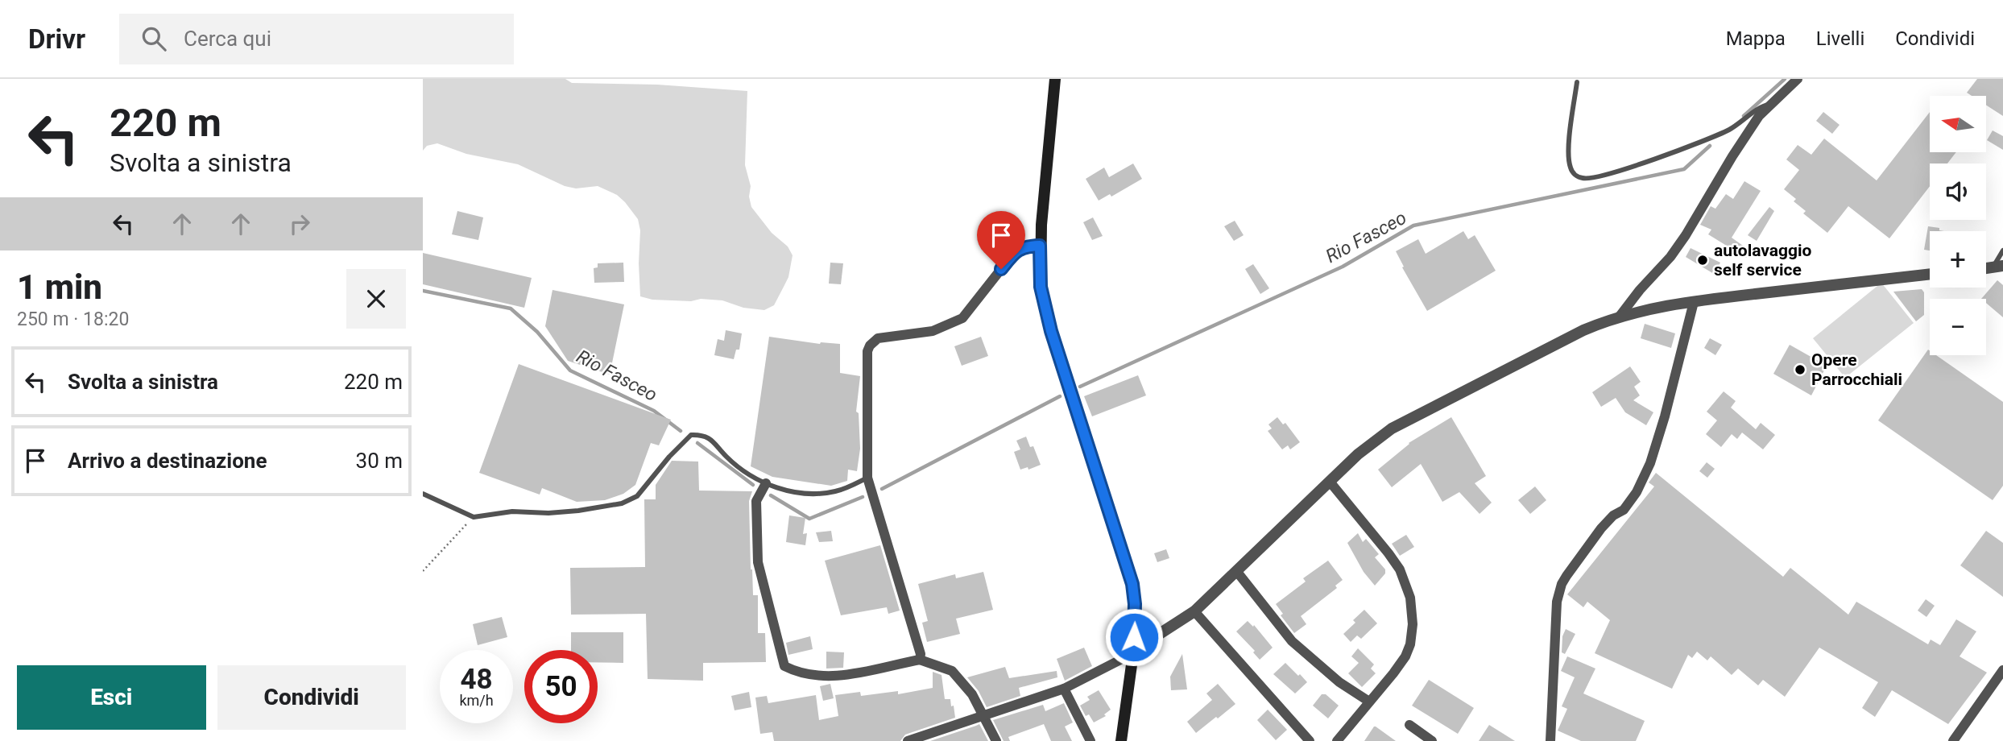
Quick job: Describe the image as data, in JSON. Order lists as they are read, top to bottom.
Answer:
{
  "water": ["Rio Fasceo"],
  "places": ["autolavaggio self service", "Opere Parrocchiali"],
  "north": "left",
  "page": {
    "header": "Drivr",
    "search": "Cerca qui",
    "nav": ["Mappa", "Livelli", "Condividi"],
    "turn": ["220 m", "Svolta a sinistra"],
    "map_buttons": ["+", "−"],
    "heading": ["1 min", "250 m · 18:20"],
    "list": [
      {
        "name": "Svolta a sinistra",
        "value": "220 m"
      },
      {
        "name": "Arrivo a destinazione",
        "value": "30 m"
      }
    ],
    "speed": "48 km/h",
    "limit": "50",
    "buttons": ["Esci", "Condividi"]
  }
}
